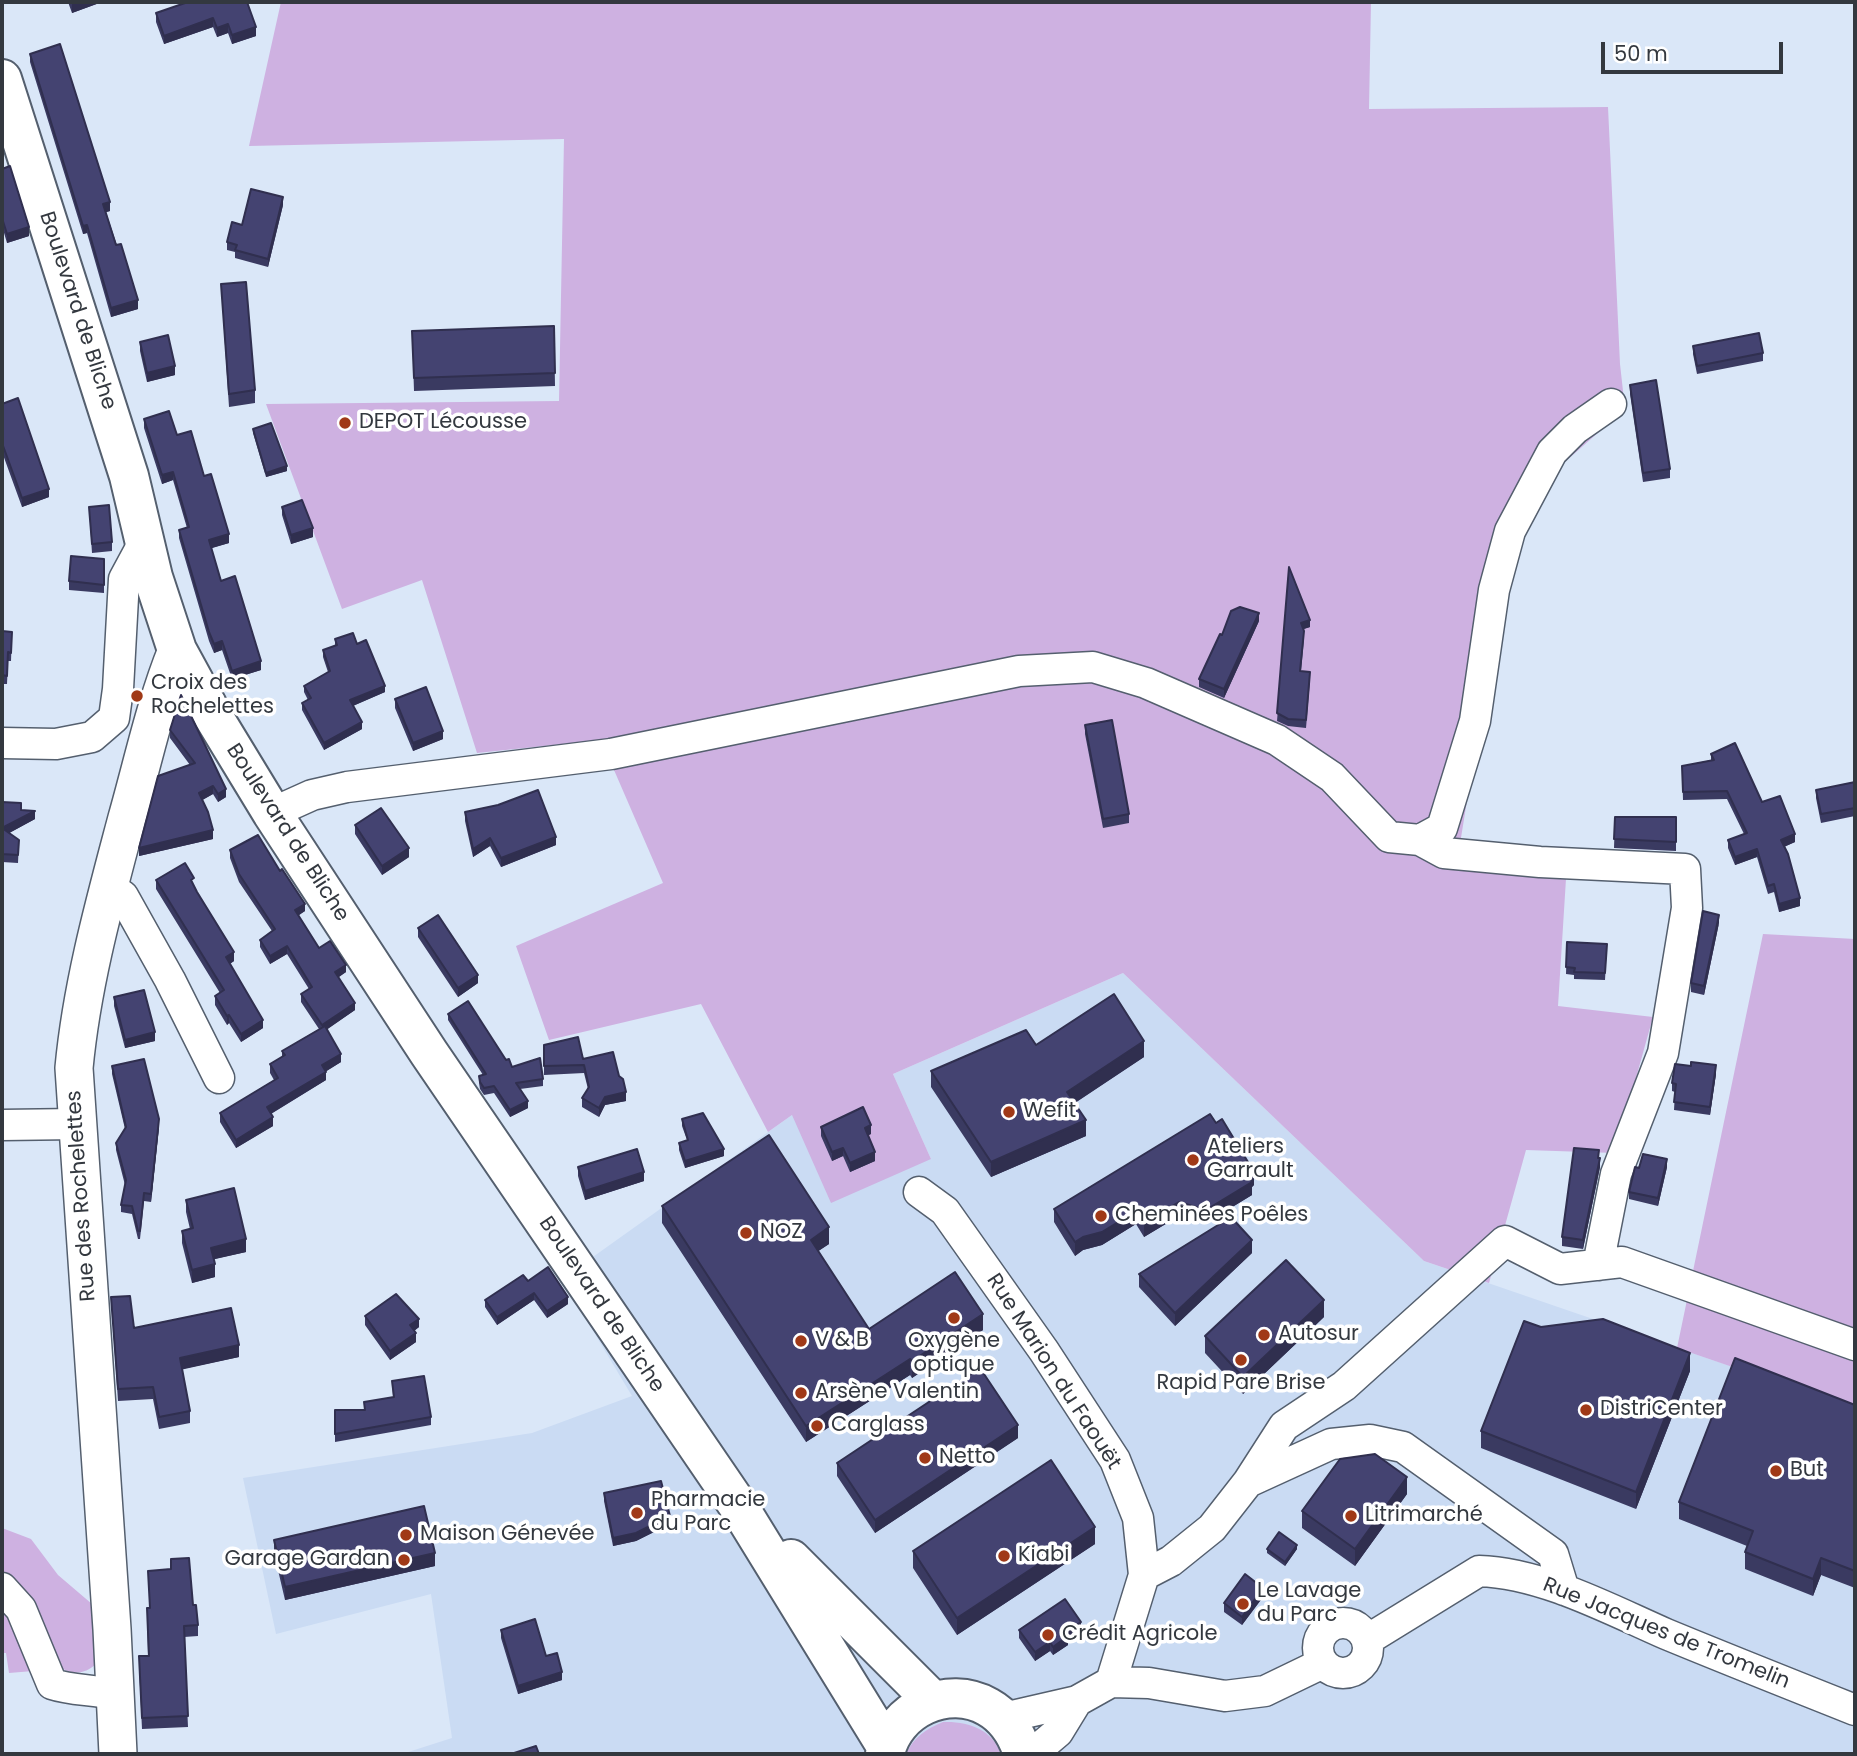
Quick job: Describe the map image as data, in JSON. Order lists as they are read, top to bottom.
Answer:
{
  "streets": {
    "main road": ["Boulevard de Bliche"],
    "street": ["Rue des Rochelettes", "Rue Marion du Faouët", "Rue Jacques de Tromelin"]
  },
  "crossings": [
    ["Boulevard de Bliche", "Rue des Rochelettes"],
    ["Rue Marion du Faouët", "Rue Jacques de Tromelin"]
  ],
  "places": [
    "DEPOT Lécousse",
    "Croix des Rochelettes",
    "Wefit",
    "Ateliers Garrault",
    "Cheminées Poêles",
    "NOZ",
    "Oxygène optique",
    "Autosur",
    "V & B",
    "Rapid Pare Brise",
    "Arsène Valentin",
    "DistriCenter",
    "Carglass",
    "Netto",
    "But",
    "Pharmacie du Parc",
    "Litrimarché",
    "Maison Génevée",
    "Kiabi",
    "Garage Gardan",
    "Le Lavage du Parc",
    "Crédit Agricole"
  ],
  "scale_bar": "50 m"
}
